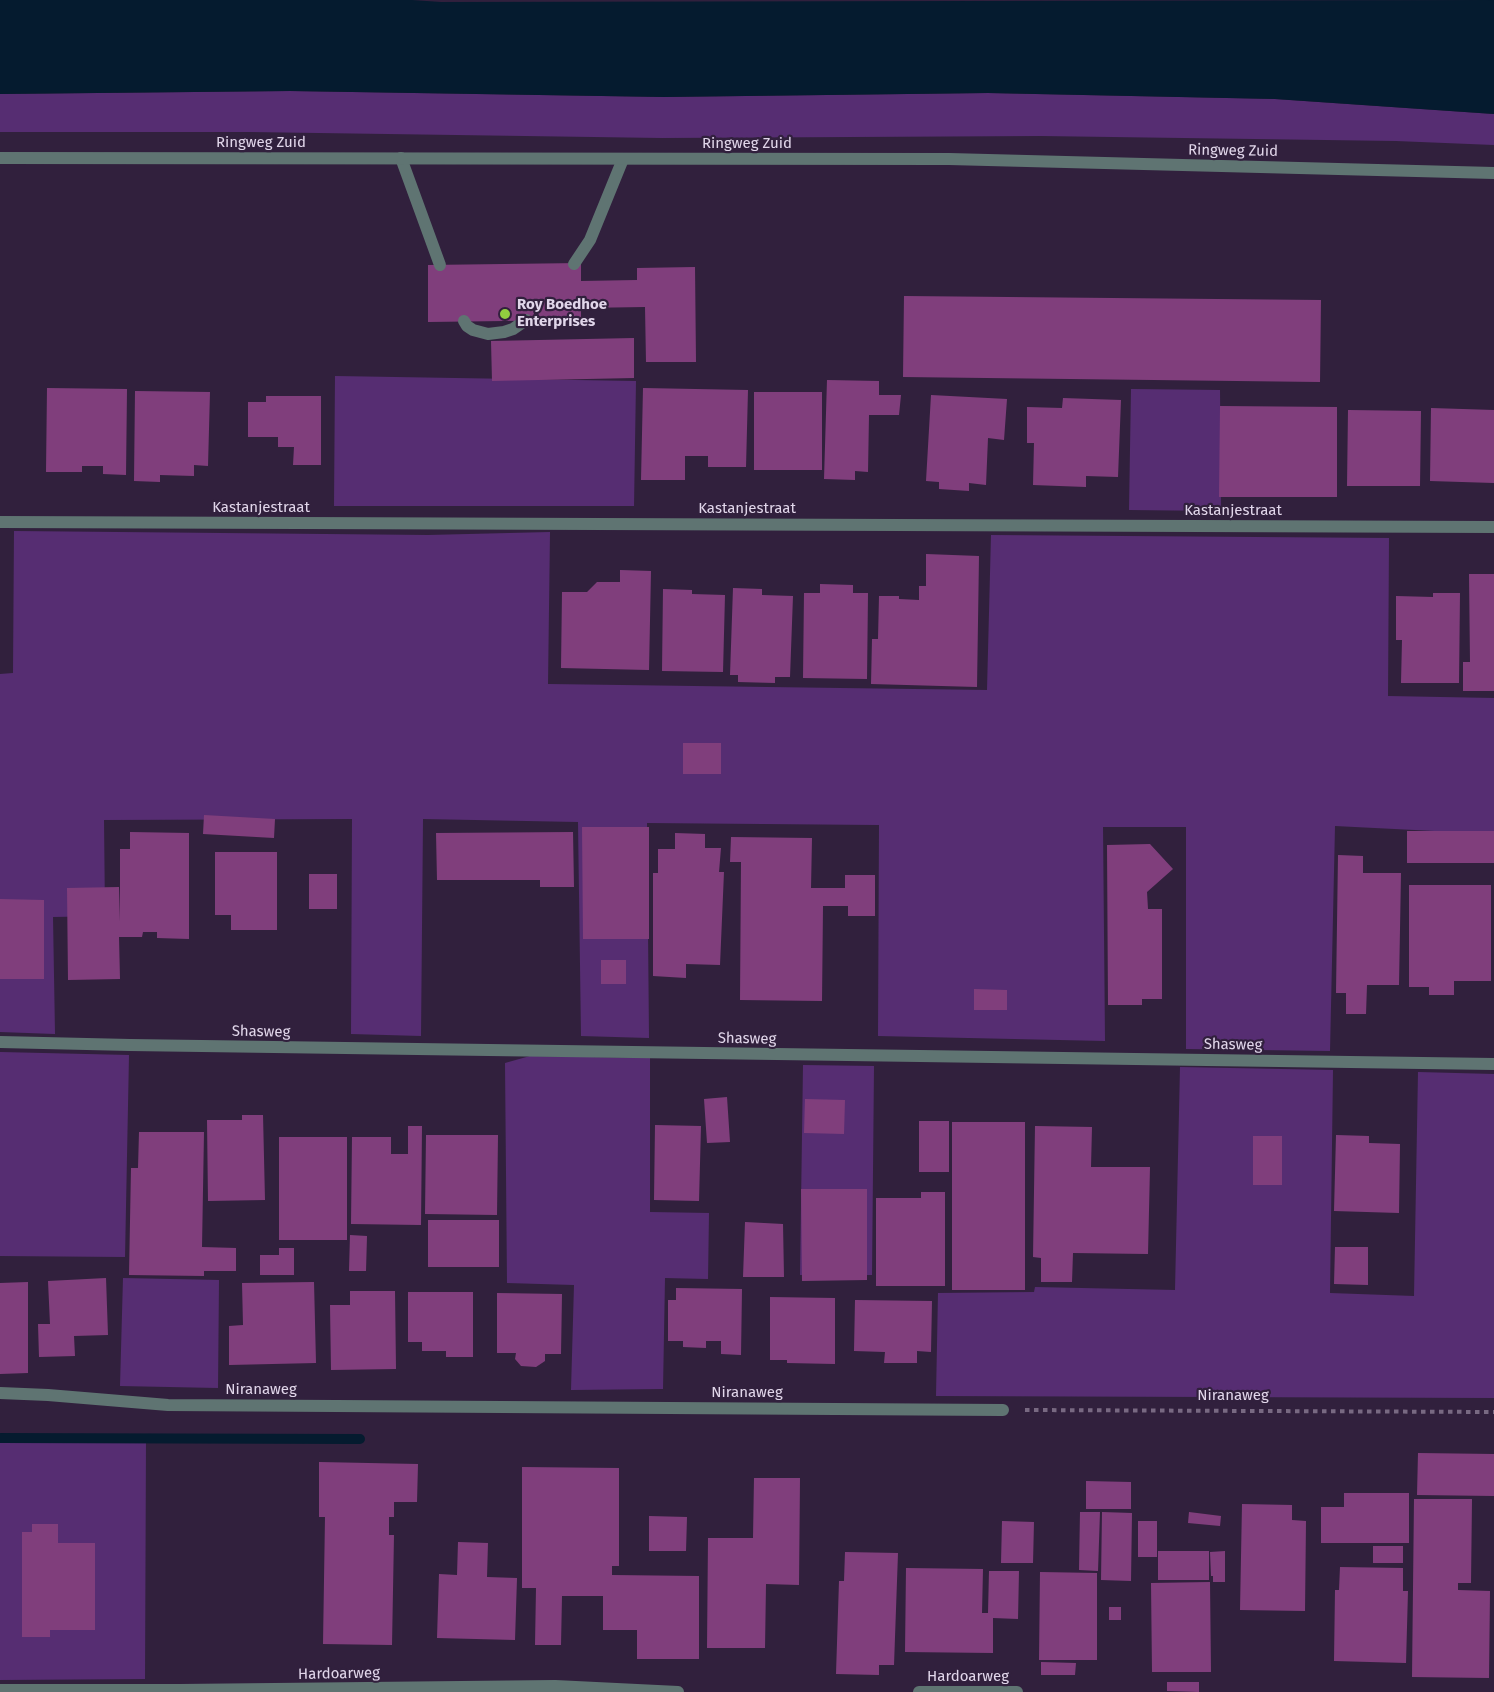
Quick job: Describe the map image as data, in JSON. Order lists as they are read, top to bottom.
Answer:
{
  "streets": {
    "street": [
      "Ringweg Zuid",
      "Kastanjestraat",
      "Shasweg",
      "Niranaweg",
      "Hardoarweg"
    ]
  },
  "places": ["Roy Boedhoe Enterprises"]
}
